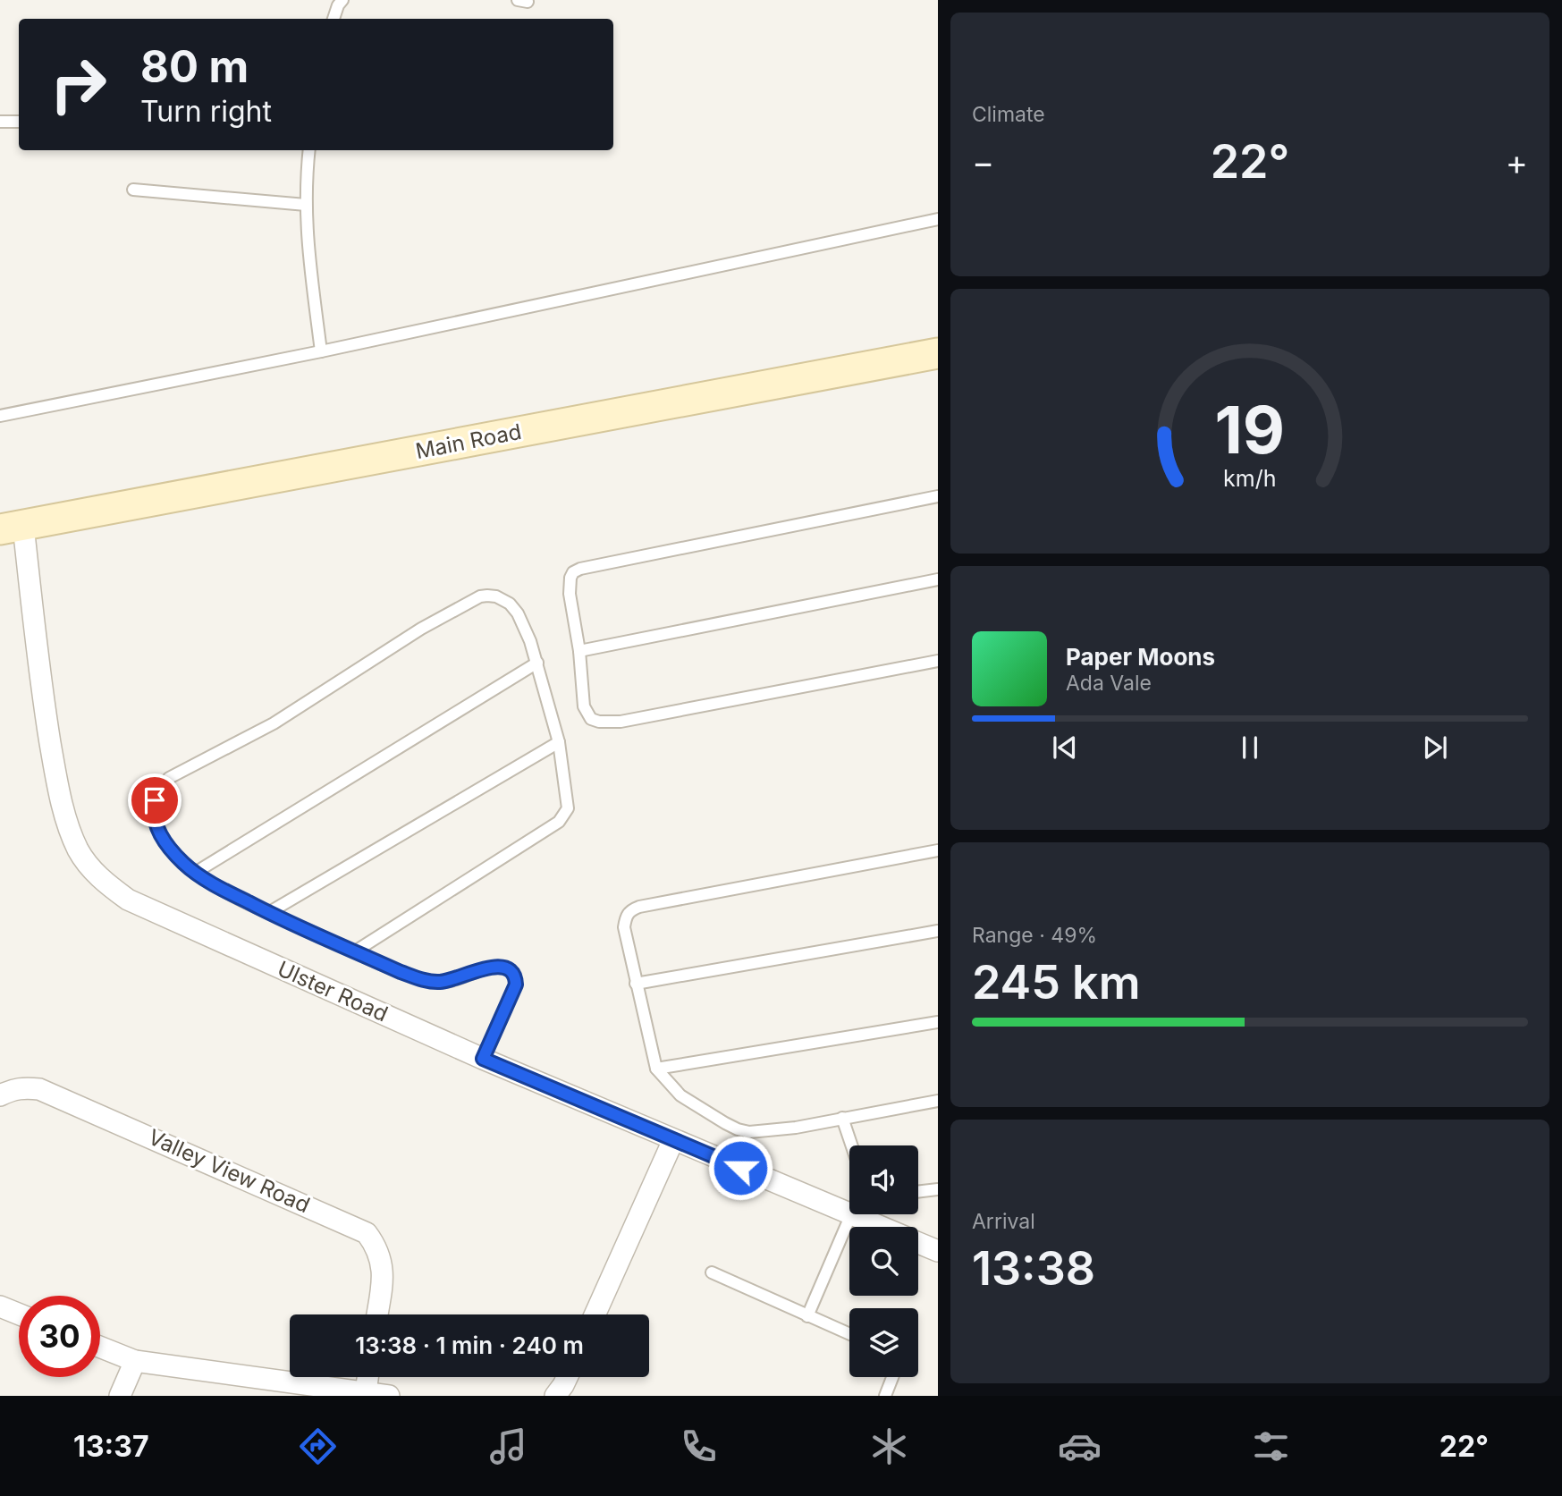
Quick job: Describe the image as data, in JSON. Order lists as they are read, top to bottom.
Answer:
{
  "streets": {
    "main road": ["Main Road"],
    "street": ["Ulster Road", "Valley View Road"]
  },
  "crossings": [
    ["Main Road", "Ulster Road"]
  ],
  "page": {
    "tile": [
      "Climate",
      ["Range · 49%", "245 km"],
      ["Arrival", "13:38"]
    ],
    "turn": ["80 m", "Turn right"],
    "heat": ["−", "22°", "+"],
    "song": ["Paper Moons", "Ada Vale"],
    "limit": "30",
    "trip": "13:38 · 1 min · 240 m",
    "tabs": ["13:37", "22°"],
    "gauge": ["19", "km/h"]
  }
}
